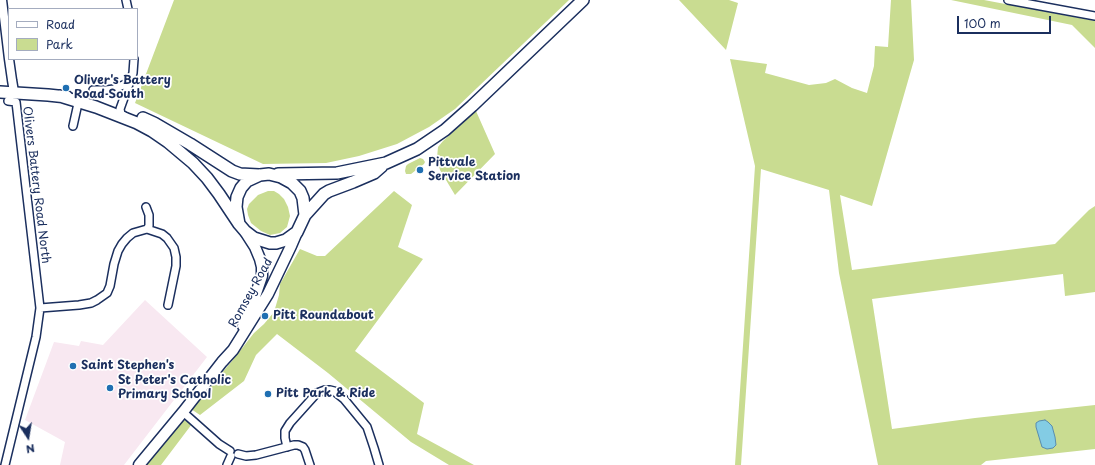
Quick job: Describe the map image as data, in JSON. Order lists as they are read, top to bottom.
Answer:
{
  "streets": {
    "main road": ["Romsey Road"],
    "street": ["Olivers Battery Road North"]
  },
  "places": [
    "Oliver's Battery Road South",
    "Pittvale Service Station",
    "Pitt Roundabout",
    "Saint Stephen's",
    "St Peter's Catholic Primary School",
    "Pitt Park & Ride"
  ],
  "legend": ["Road", "Park"],
  "scale_bar": "100 m",
  "north": "bottom"
}
